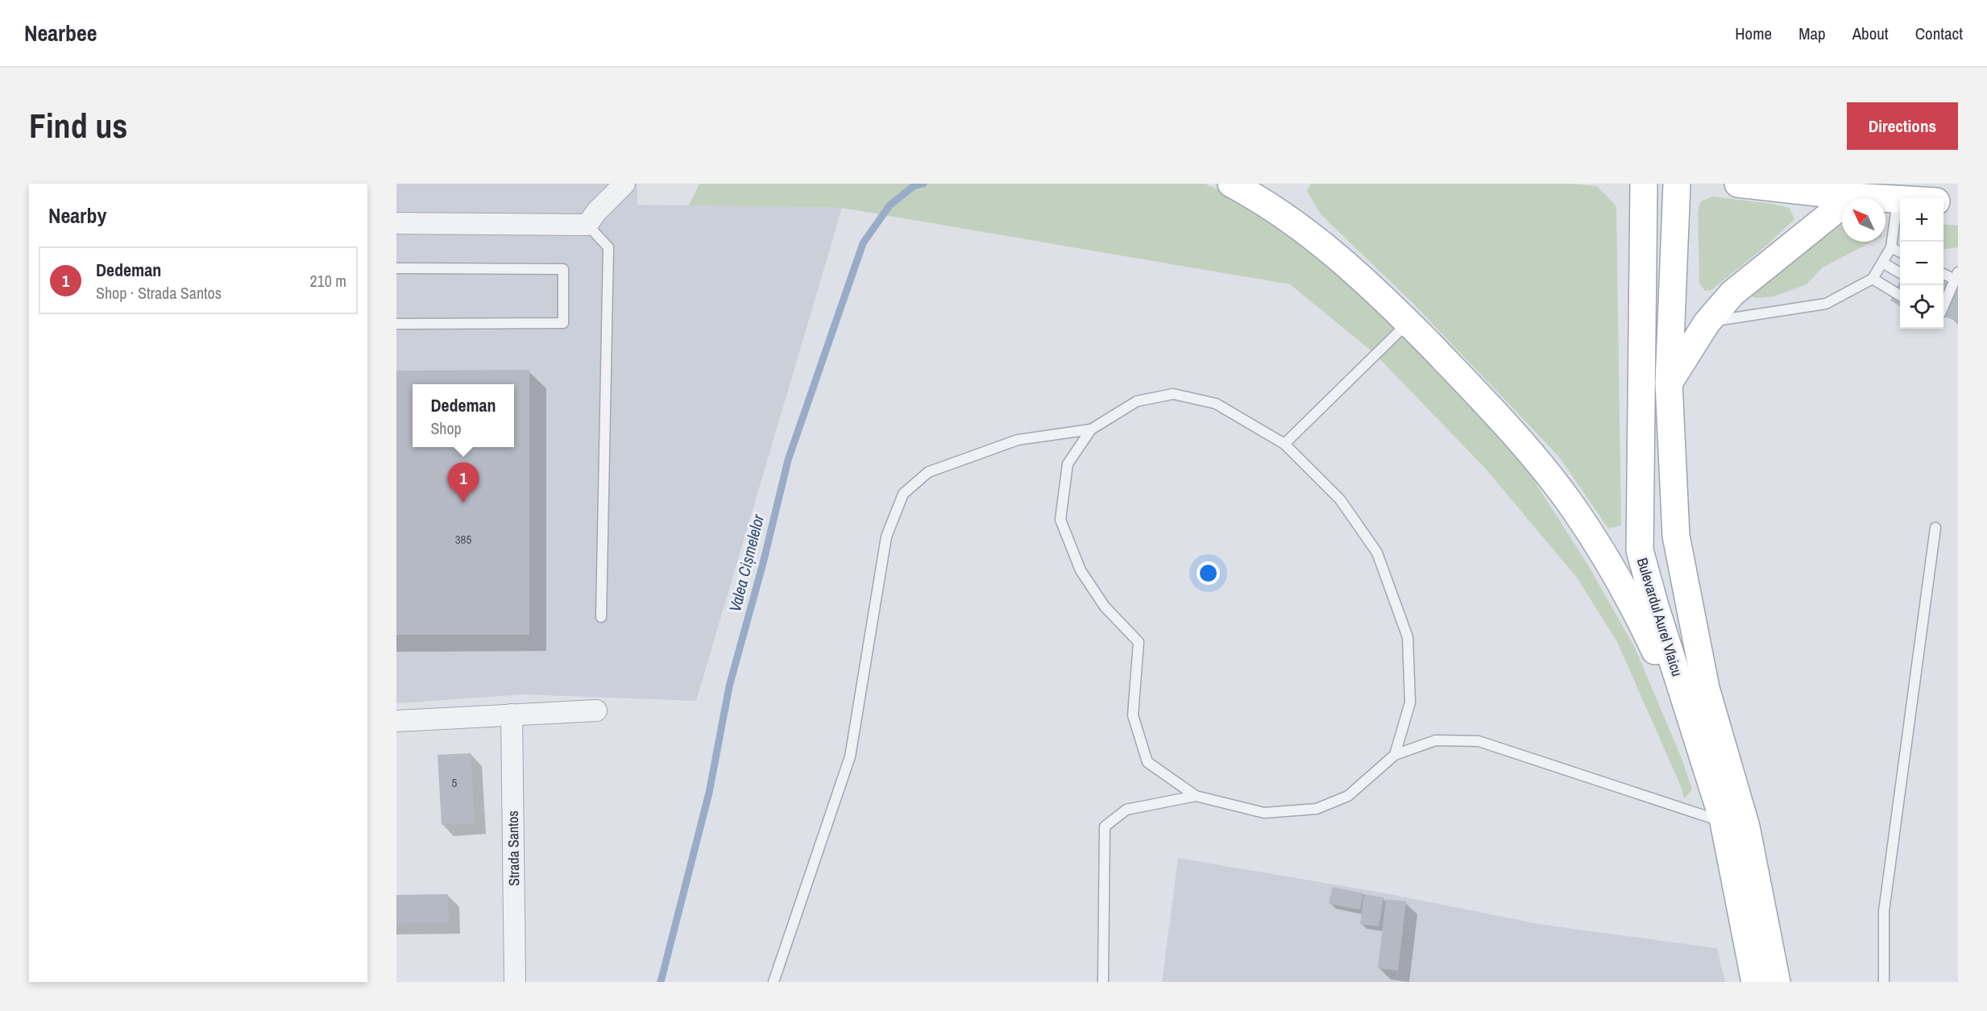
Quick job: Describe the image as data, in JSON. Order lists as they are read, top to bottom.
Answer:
{
  "streets": {
    "main road": ["Bulevardul Aurel Vlaicu"],
    "street": ["Strada Santos"]
  },
  "water": ["Valea Cișmelelor"],
  "house_numbers": ["385", "5"],
  "north": "top left",
  "page": {
    "header": "Nearbee",
    "nav": [
      "Home",
      "Map",
      "About",
      "Contact"
    ],
    "buttons": "Directions",
    "title": "Find us",
    "heading": "Nearby",
    "map_buttons": ["+", "−"],
    "list": [
      {
        "mark": "1",
        "name": "Dedeman",
        "note": "Shop · Strada Santos",
        "value": "210 m"
      }
    ],
    "popup": ["Dedeman", "Shop"],
    "pins": "1"
  }
}
